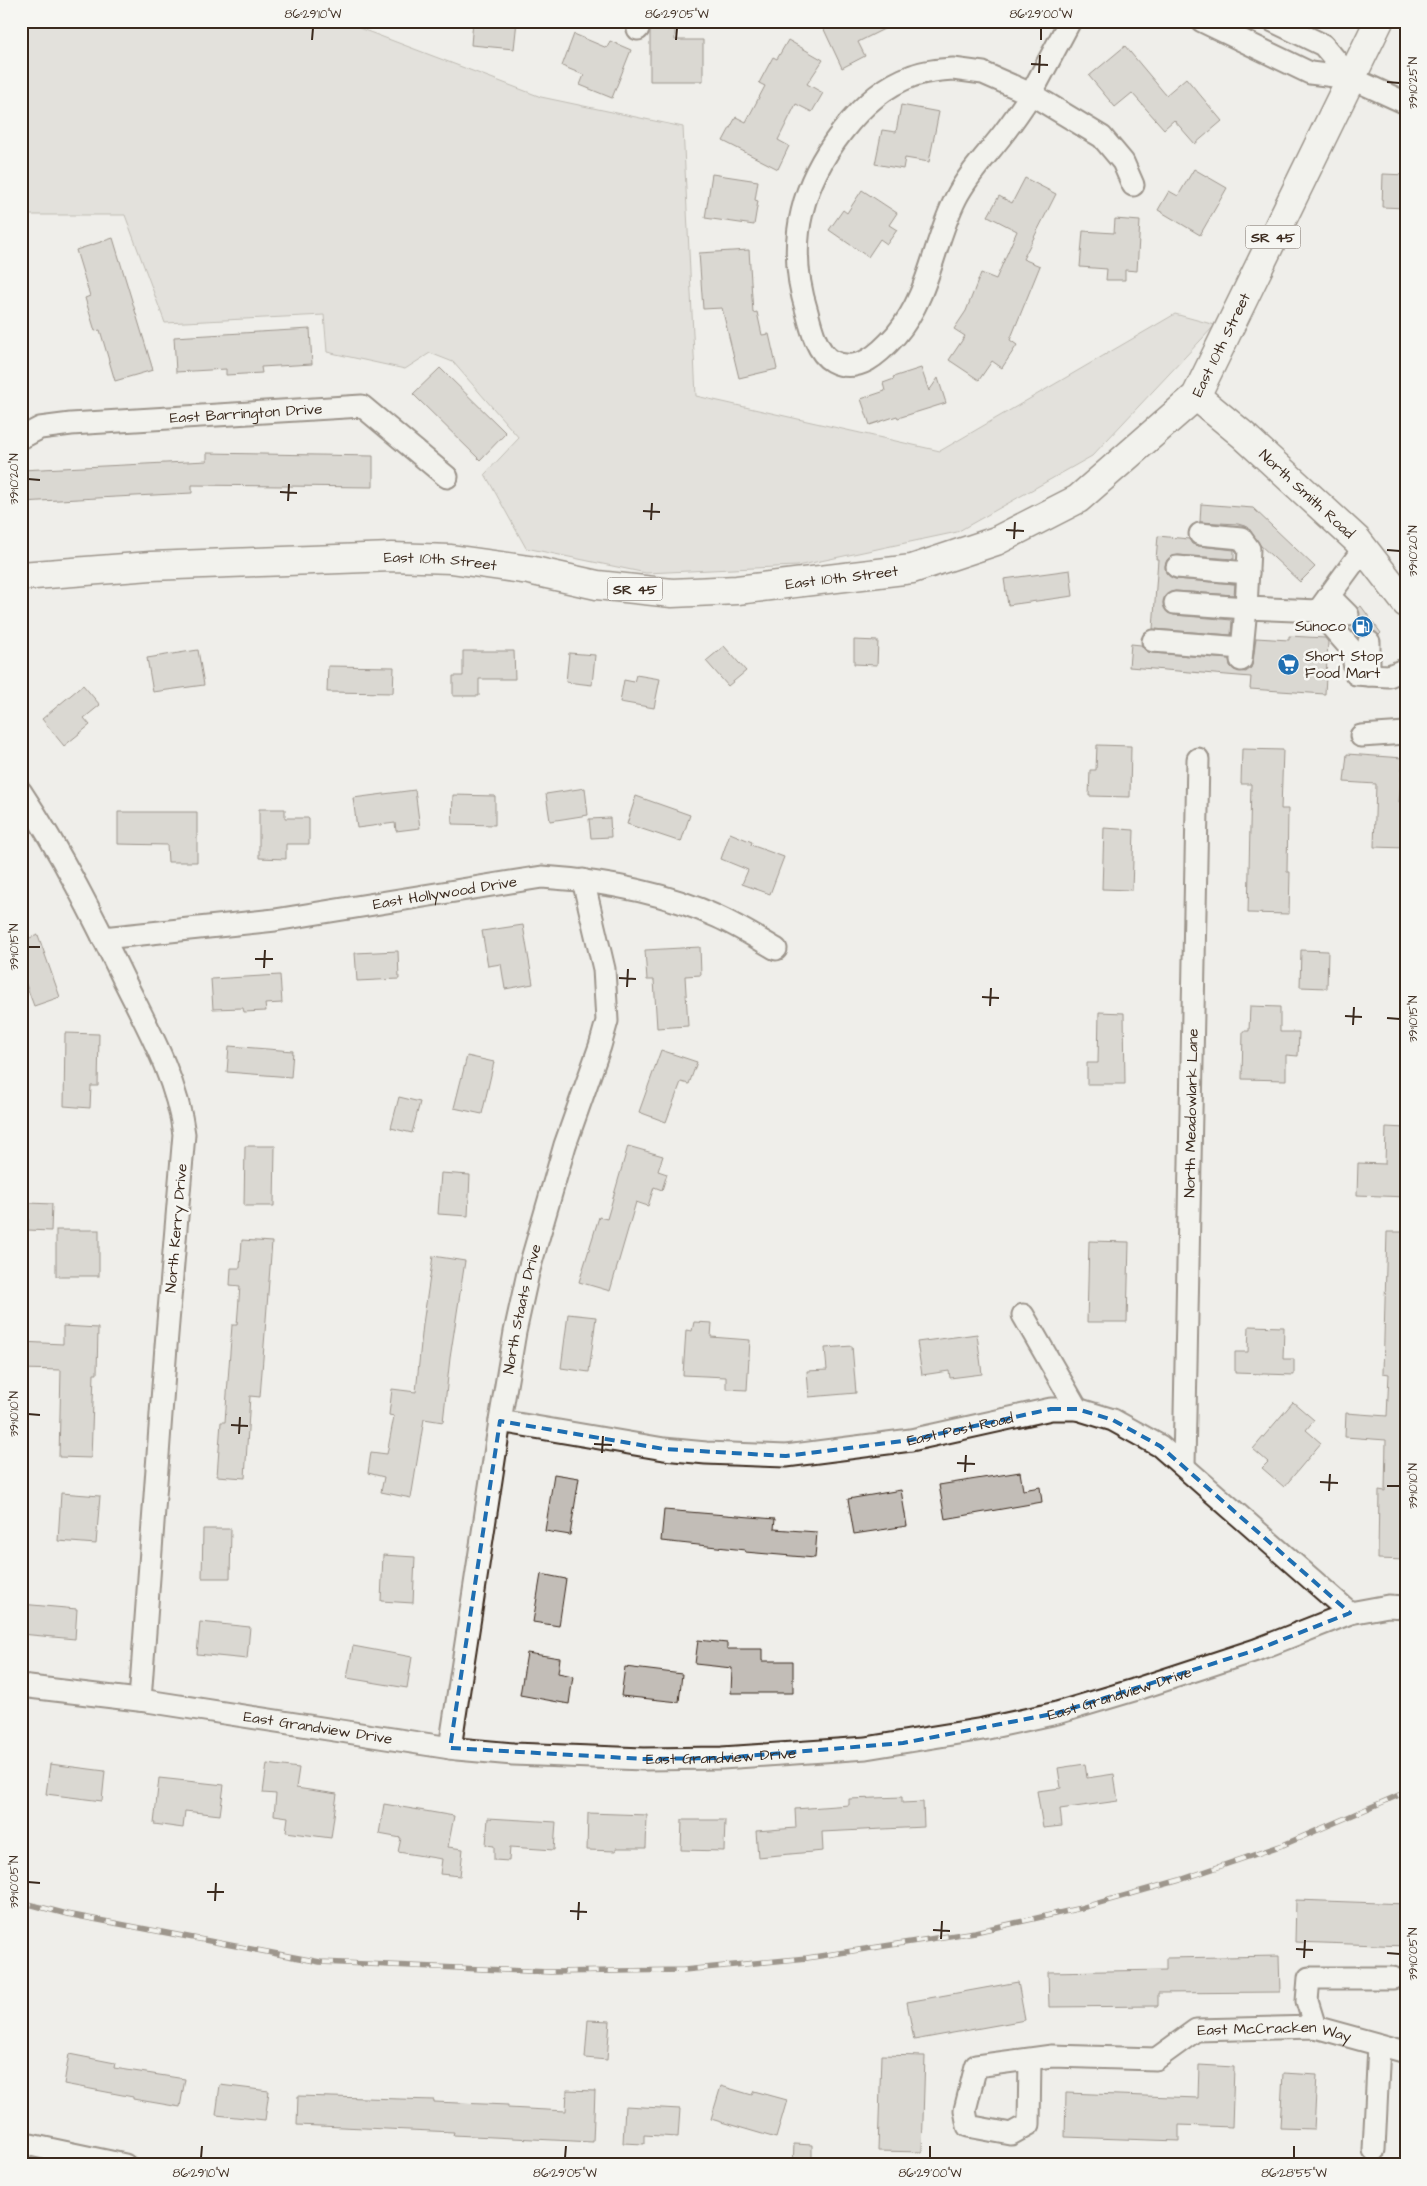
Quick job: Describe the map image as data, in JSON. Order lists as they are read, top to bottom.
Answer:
{
  "streets": {
    "main road": ["SR 45", "East 10th Street", "North Smith Road"],
    "street": [
      "East Barrington Drive",
      "East Hollywood Drive",
      "North Meadowlark Lane",
      "North Kerry Drive",
      "North Staats Drive",
      "East Post Road",
      "East Grandview Drive",
      "East McCracken Way"
    ]
  },
  "crossings": [
    ["East 10th Street", "North Smith Road"],
    ["East Hollywood Drive", "North Kerry Drive"],
    ["East Hollywood Drive", "North Staats Drive"],
    ["North Meadowlark Lane", "East Post Road"],
    ["North Kerry Drive", "East Grandview Drive"],
    ["North Staats Drive", "East Post Road"],
    ["North Staats Drive", "East Grandview Drive"],
    ["East Post Road", "East Grandview Drive"]
  ],
  "places": {
    "fuel station": ["Sunoco"],
    "supermarket": ["Short Stop Food Mart"]
  },
  "coordinates": [
    "86°29'10\"W",
    "86°29'05\"W",
    "86°29'00\"W",
    "39°10'25\"N",
    "39°10'20\"N",
    "39°10'15\"N",
    "39°10'10\"N",
    "39°10'05\"N",
    "86°28'55\"W"
  ]
}
